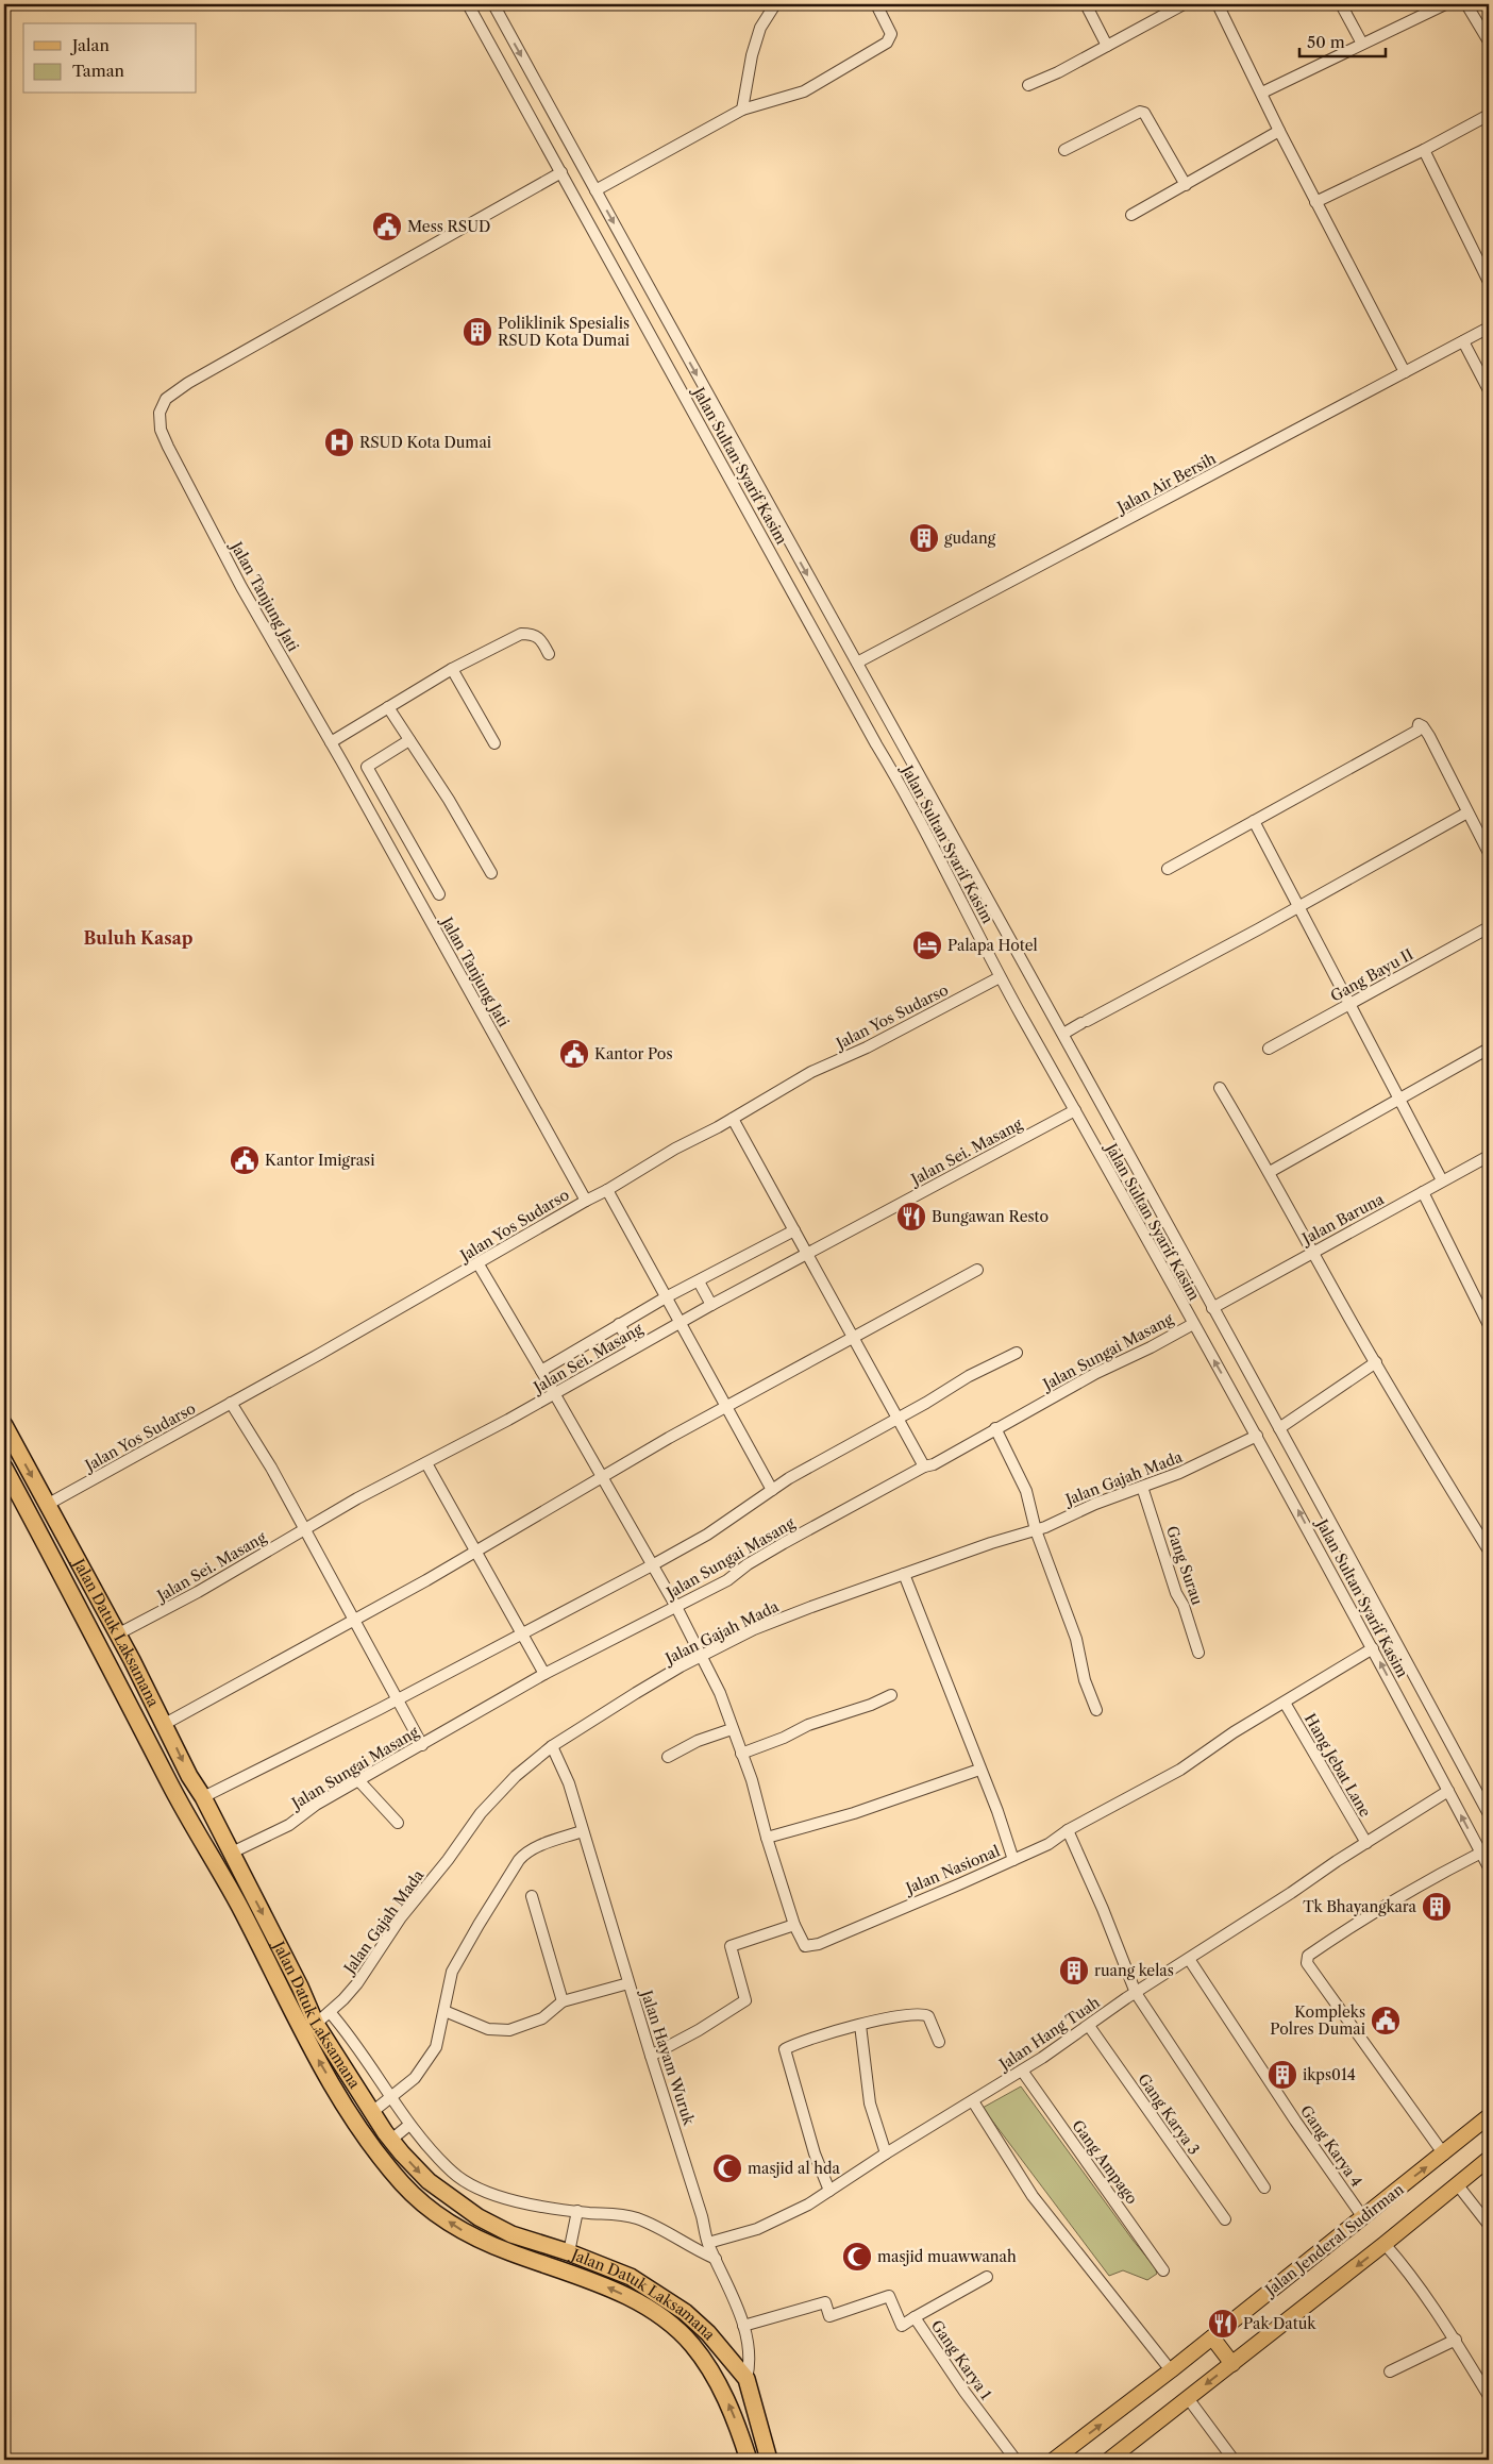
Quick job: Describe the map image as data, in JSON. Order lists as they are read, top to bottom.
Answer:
{
  "streets": {
    "highway": ["Jalan Datuk Laksamana"],
    "main road": ["Jalan Jenderal Sudirman"],
    "street": [
      "Jalan Sultan Syarif Kasim",
      "Jalan Air Bersih",
      "Jalan Tanjung Jati",
      "Gang Bayu II",
      "Jalan Yos Sudarso",
      "Jalan Sei. Masang",
      "Jalan Baruna",
      "Jalan Sungai Masang",
      "Jalan Gajah Mada",
      "Gang Surau",
      "Hang Jebat Lane",
      "Jalan Nasional",
      "Jalan Hang Tuah",
      "Jalan Hayam Wuruk",
      "Gang Karya 3",
      "Gang Karya 4",
      "Gang Ampago",
      "Gang Karya 1"
    ]
  },
  "crossings": [
    ["Jalan Sultan Syarif Kasim", "Jalan Air Bersih"],
    ["Jalan Sultan Syarif Kasim", "Jalan Tanjung Jati"],
    ["Jalan Sultan Syarif Kasim", "Jalan Yos Sudarso"],
    ["Jalan Sultan Syarif Kasim", "Jalan Sei. Masang"],
    ["Jalan Sultan Syarif Kasim", "Jalan Baruna"],
    ["Jalan Sultan Syarif Kasim", "Jalan Sungai Masang"],
    ["Jalan Sultan Syarif Kasim", "Jalan Gajah Mada"],
    ["Jalan Sultan Syarif Kasim", "Jalan Nasional"],
    ["Jalan Sultan Syarif Kasim", "Jalan Hang Tuah"],
    ["Jalan Tanjung Jati", "Jalan Yos Sudarso"],
    ["Jalan Yos Sudarso", "Jalan Datuk Laksamana"],
    ["Jalan Yos Sudarso", "Jalan Nasional"],
    ["Jalan Sei. Masang", "Jalan Datuk Laksamana"],
    ["Jalan Sei. Masang", "Jalan Nasional"],
    ["Jalan Sungai Masang", "Jalan Datuk Laksamana"],
    ["Jalan Sungai Masang", "Jalan Nasional"],
    ["Jalan Gajah Mada", "Gang Surau"],
    ["Jalan Gajah Mada", "Jalan Datuk Laksamana"],
    ["Jalan Gajah Mada", "Jalan Nasional"],
    ["Jalan Gajah Mada", "Jalan Hayam Wuruk"],
    ["Jalan Datuk Laksamana", "Jalan Hayam Wuruk"],
    ["Hang Jebat Lane", "Jalan Nasional"],
    ["Hang Jebat Lane", "Jalan Hang Tuah"],
    ["Jalan Hang Tuah", "Jalan Hayam Wuruk"],
    ["Jalan Hang Tuah", "Gang Karya 3"],
    ["Jalan Hang Tuah", "Gang Karya 4"],
    ["Jalan Hang Tuah", "Gang Ampago"],
    ["Jalan Hayam Wuruk", "Gang Karya 1"],
    ["Gang Karya 4", "Jalan Jenderal Sudirman"]
  ],
  "districts": ["Buluh Kasap"],
  "places": {
    "public building": [
      "Mess RSUD",
      "Kantor Pos",
      "Kantor Imigrasi",
      "Kompleks Polres Dumai"
    ],
    "building": [
      "Poliklinik Spesialis RSUD Kota Dumai",
      "gudang",
      "Tk Bhayangkara",
      "ruang kelas",
      "ikps014"
    ],
    "hospital": ["RSUD Kota Dumai"],
    "hotel": ["Palapa Hotel"],
    "restaurant": ["Bungawan Resto", "Pak Datuk"],
    "mosque": ["masjid al hda", "masjid muawwanah"]
  },
  "legend": ["Jalan", "Taman"],
  "scale_bar": "50 m"
}
